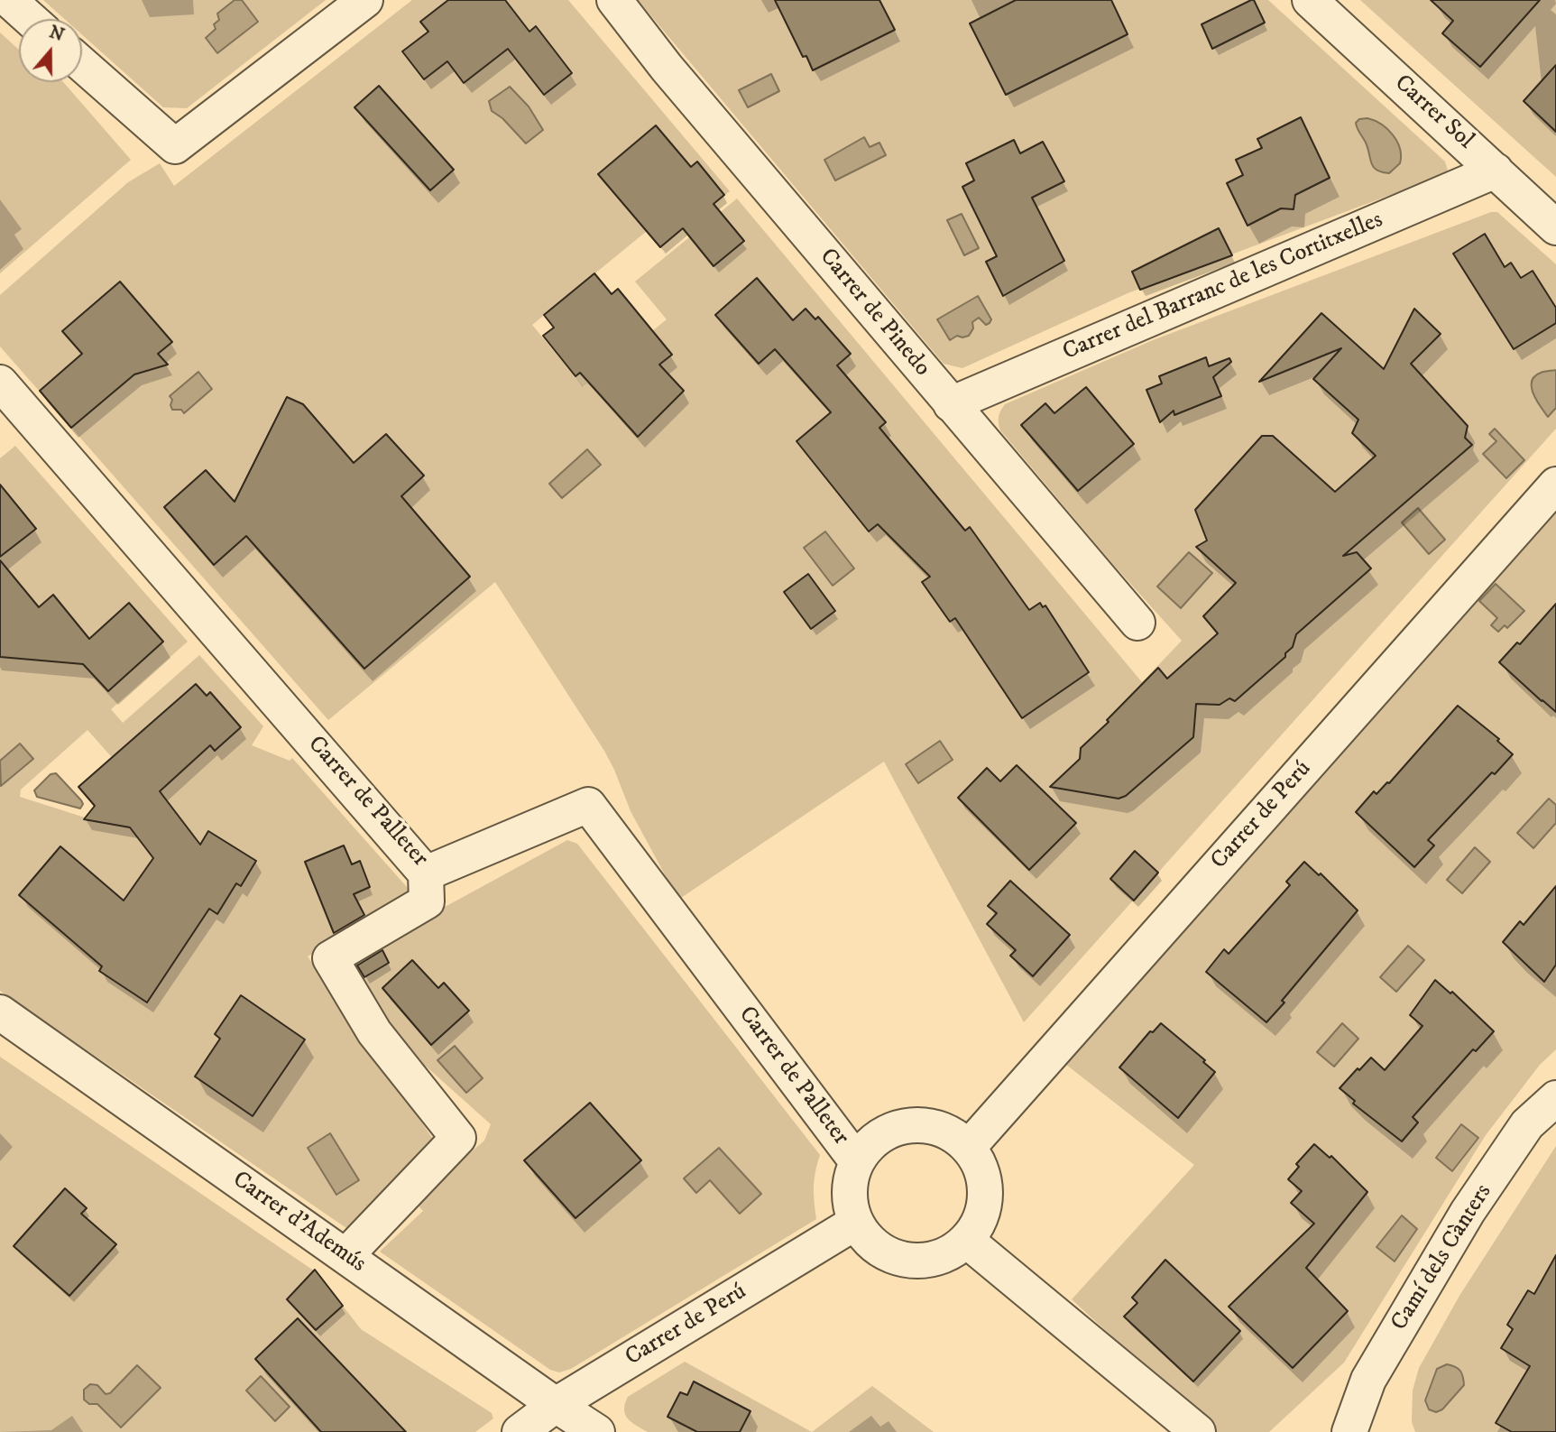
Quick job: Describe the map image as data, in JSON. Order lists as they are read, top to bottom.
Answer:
{
  "streets": {
    "street": [
      "Carrer Sol",
      "Carrer del Barranc de les Cortitxelles",
      "Carrer de Pinedo",
      "Carrer de Palleter",
      "Carrer de Perú",
      "Carrer d'Ademús",
      "Camí dels Cànters"
    ]
  },
  "crossings": [
    ["Carrer Sol", "Carrer del Barranc de les Cortitxelles"],
    ["Carrer del Barranc de les Cortitxelles", "Carrer de Pinedo"],
    ["Carrer de Palleter", "Carrer de Perú"],
    ["Carrer de Perú", "Carrer d'Ademús"]
  ],
  "north": "top"
}
